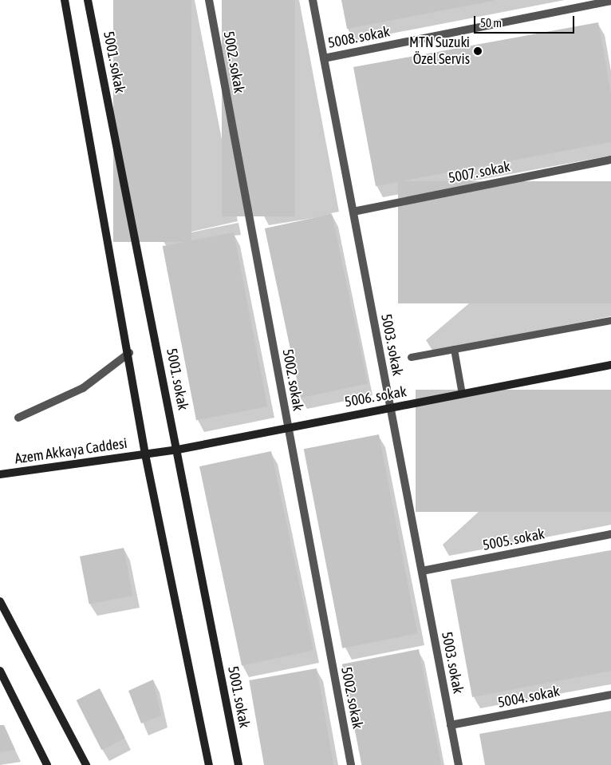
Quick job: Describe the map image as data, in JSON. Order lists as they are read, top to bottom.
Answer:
{
  "streets": {
    "street": [
      "5008. sokak",
      "5001. sokak",
      "5002. sokak",
      "5007. sokak",
      "5003. sokak",
      "5006. sokak",
      "Azem Akkaya Caddesi",
      "5005. sokak",
      "5004. sokak"
    ]
  },
  "crossings": [
    ["5008. sokak", "5003. sokak"],
    ["5001. sokak", "5006. sokak"],
    ["5002. sokak", "5006. sokak"],
    ["5007. sokak", "5003. sokak"],
    ["5003. sokak", "5006. sokak"],
    ["5003. sokak", "5005. sokak"],
    ["5003. sokak", "5004. sokak"],
    ["5006. sokak", "Azem Akkaya Caddesi"]
  ],
  "places": ["MTN Suzuki Özel Servis"],
  "scale_bar": "50 m"
}
